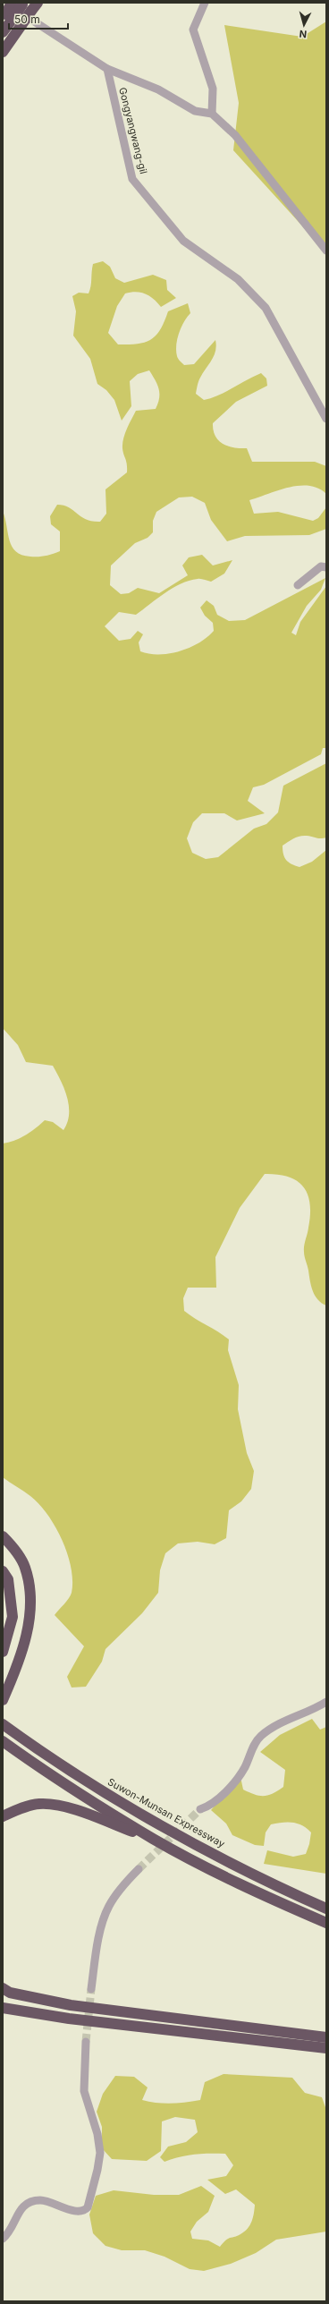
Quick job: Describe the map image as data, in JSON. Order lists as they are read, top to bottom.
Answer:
{
  "streets": {
    "highway": ["Suwon-Munsan Expressway"],
    "street": ["Gongyangwang-gil"]
  },
  "scale_bar": "50 m",
  "north": "bottom"
}
